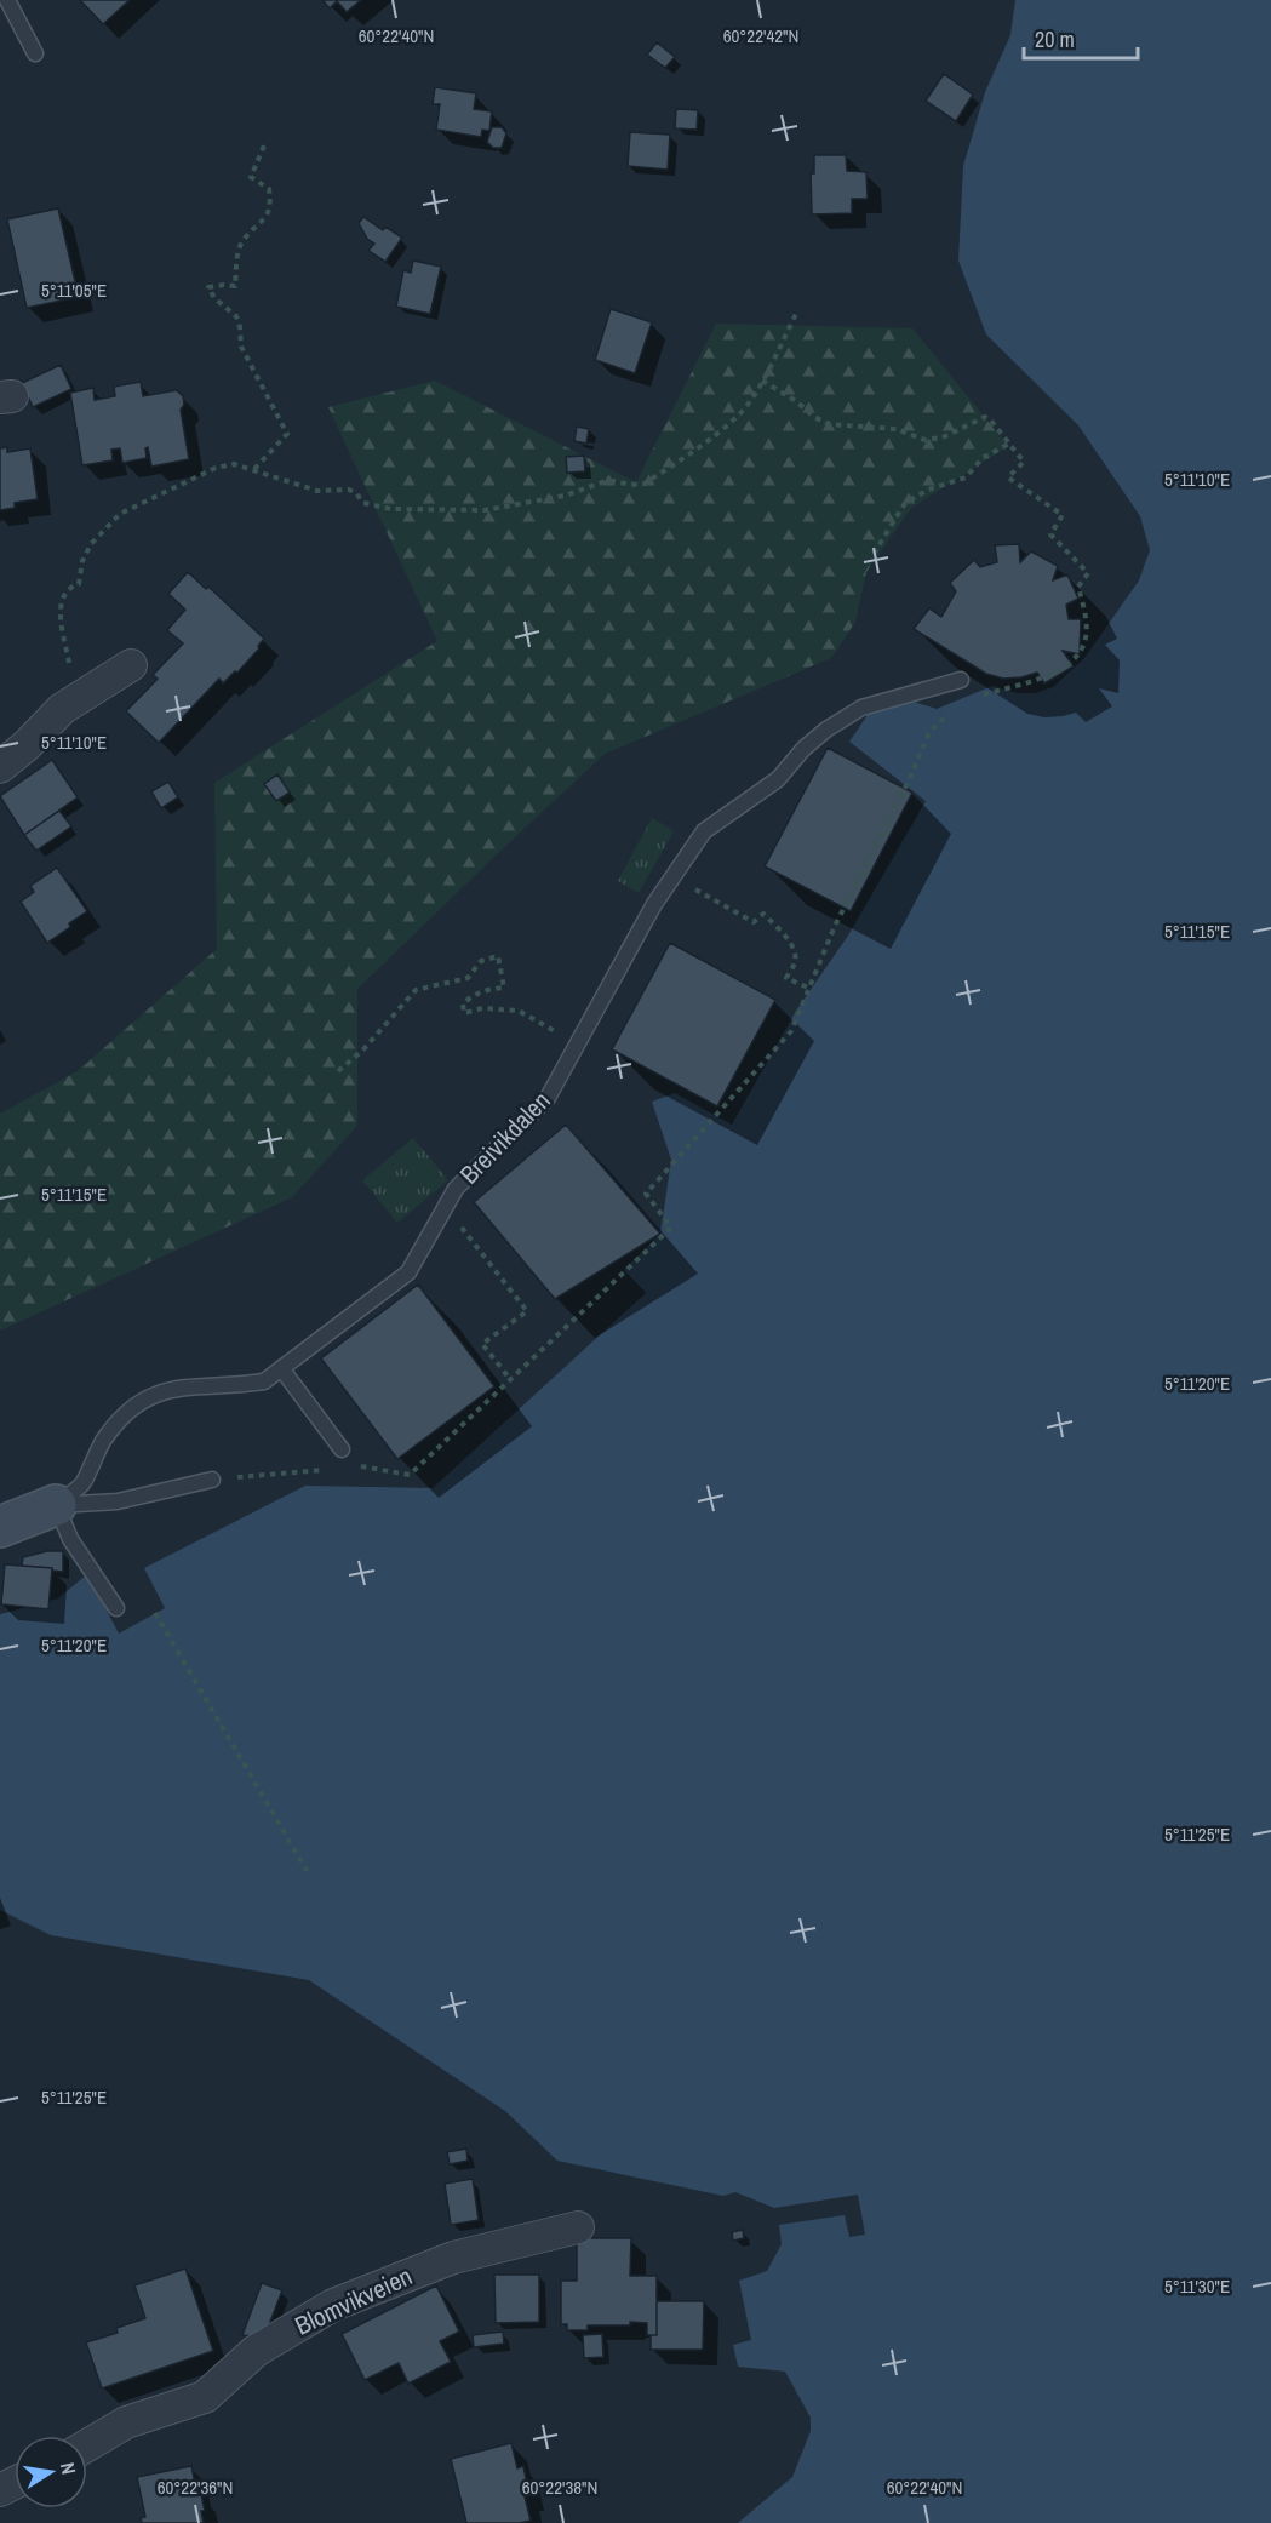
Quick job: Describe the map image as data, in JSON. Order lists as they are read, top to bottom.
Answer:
{
  "streets": {
    "main road": ["Breivikdalen"],
    "street": ["Blomvikveien"]
  },
  "scale_bar": "20 m",
  "north": "right",
  "coordinates": [
    "60°22'40\"N",
    "60°22'42\"N",
    "5°11'05\"E",
    "5°11'10\"E",
    "5°11'15\"E",
    "5°11'20\"E",
    "5°11'25\"E",
    "5°11'30\"E",
    "60°22'36\"N",
    "60°22'38\"N"
  ]
}
